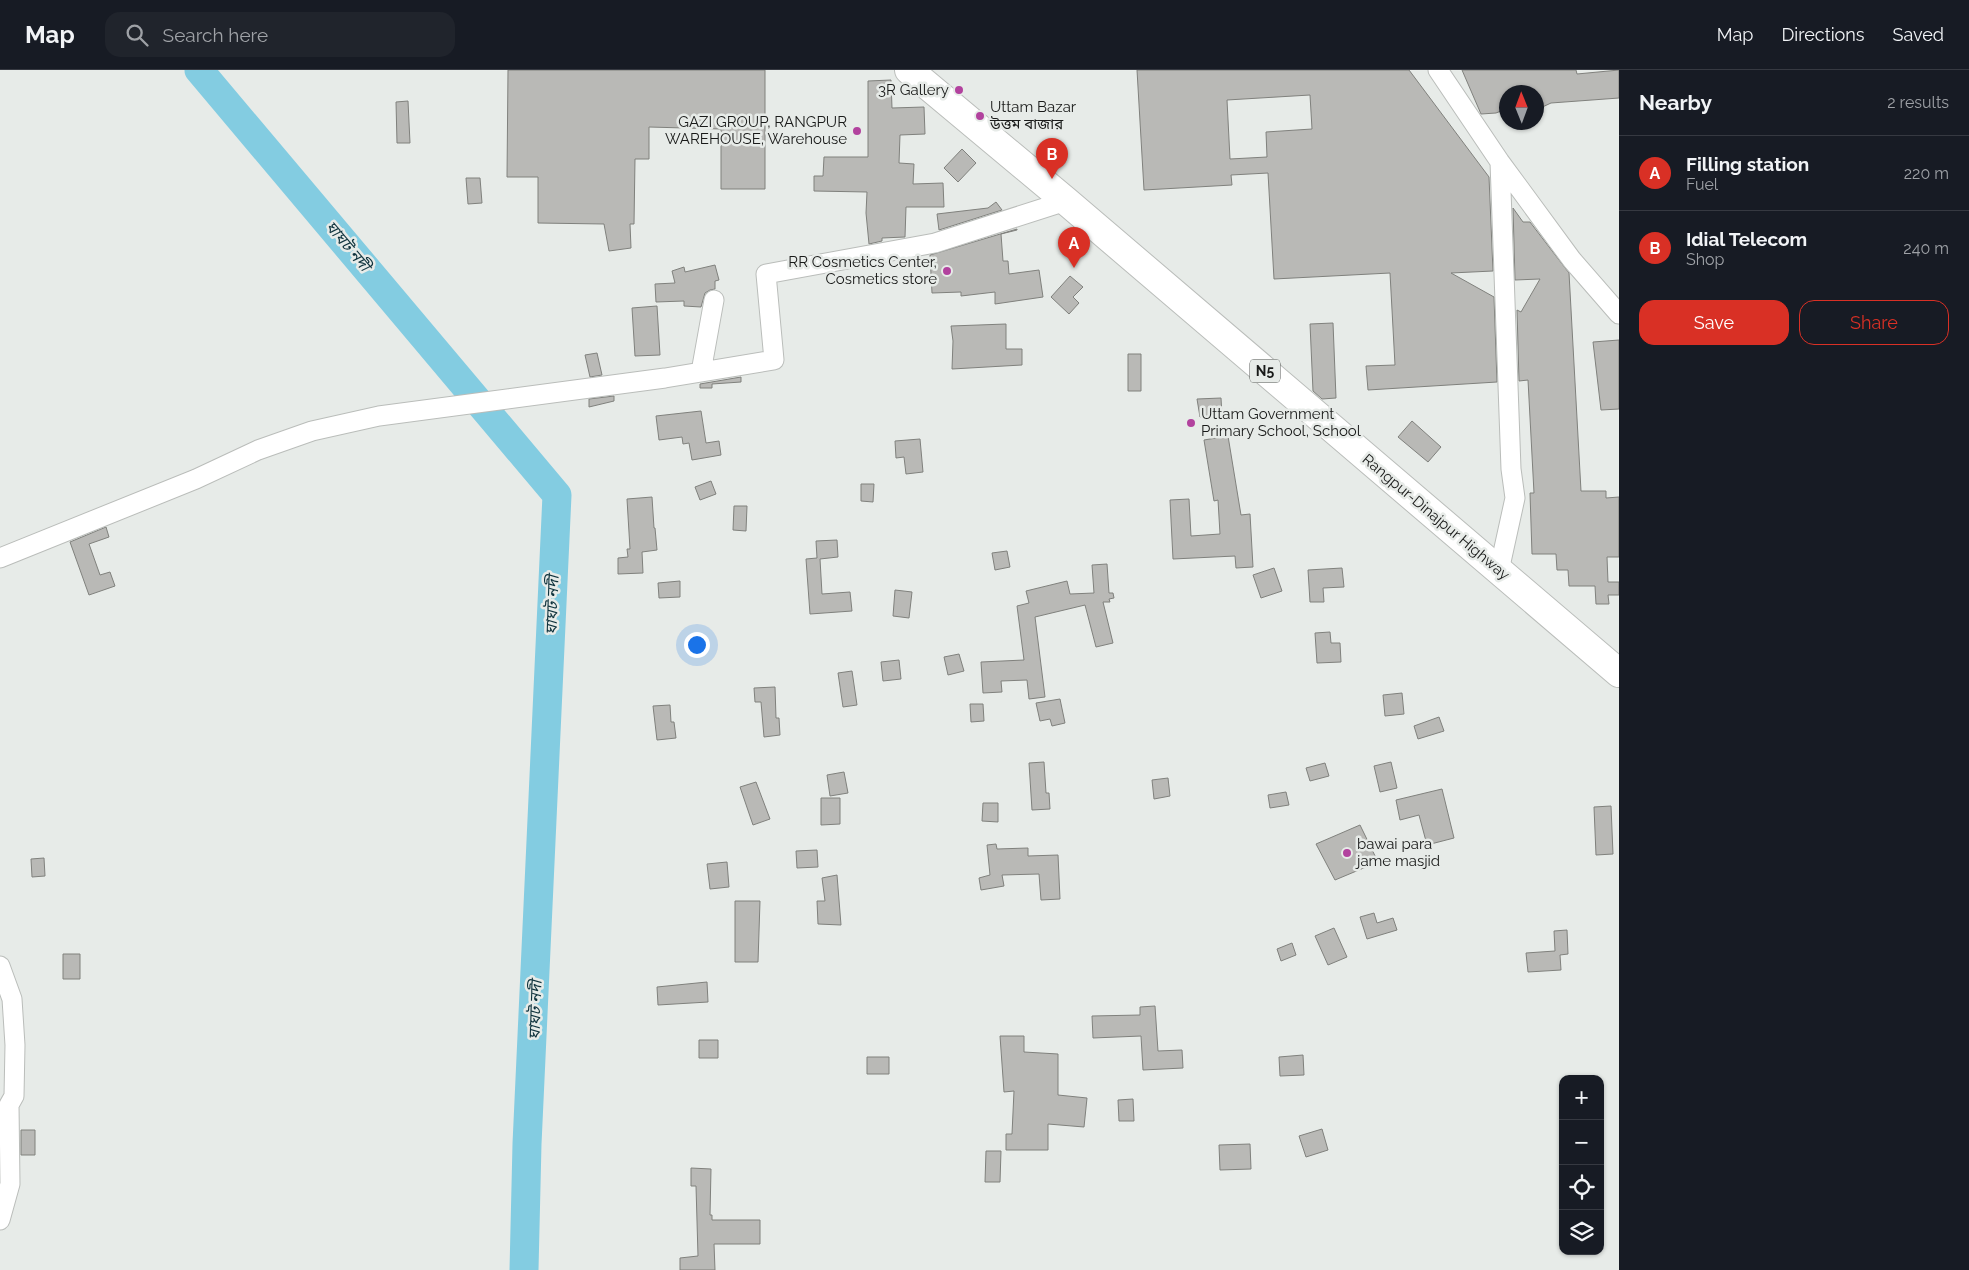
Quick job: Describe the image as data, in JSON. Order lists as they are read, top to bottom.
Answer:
{
  "streets": {
    "highway": ["N5", "Rangpur-Dinajpur Highway"]
  },
  "water": ["ঘাঘট নদী"],
  "places": [
    "3R Gallery",
    "Uttam Bazar উত্তম বাজার",
    "GAZI GROUP, RANGPUR WAREHOUSE, Warehouse",
    "RR Cosmetics Center, Cosmetics store",
    "Uttam Government Primary School, School",
    "bawai para jame masjid"
  ],
  "north": "top",
  "page": {
    "header": "Map",
    "search": "Search here",
    "nav": ["Map", "Directions", "Saved"],
    "heading": ["Nearby", "2 results"],
    "list": [
      {
        "mark": "A",
        "name": "Filling station",
        "note": "Fuel",
        "value": "220 m"
      },
      {
        "mark": "B",
        "name": "Idial Telecom",
        "note": "Shop",
        "value": "240 m"
      }
    ],
    "pins": ["B", "A"],
    "buttons": ["Save", "Share"],
    "map_buttons": ["+", "−"]
  }
}
